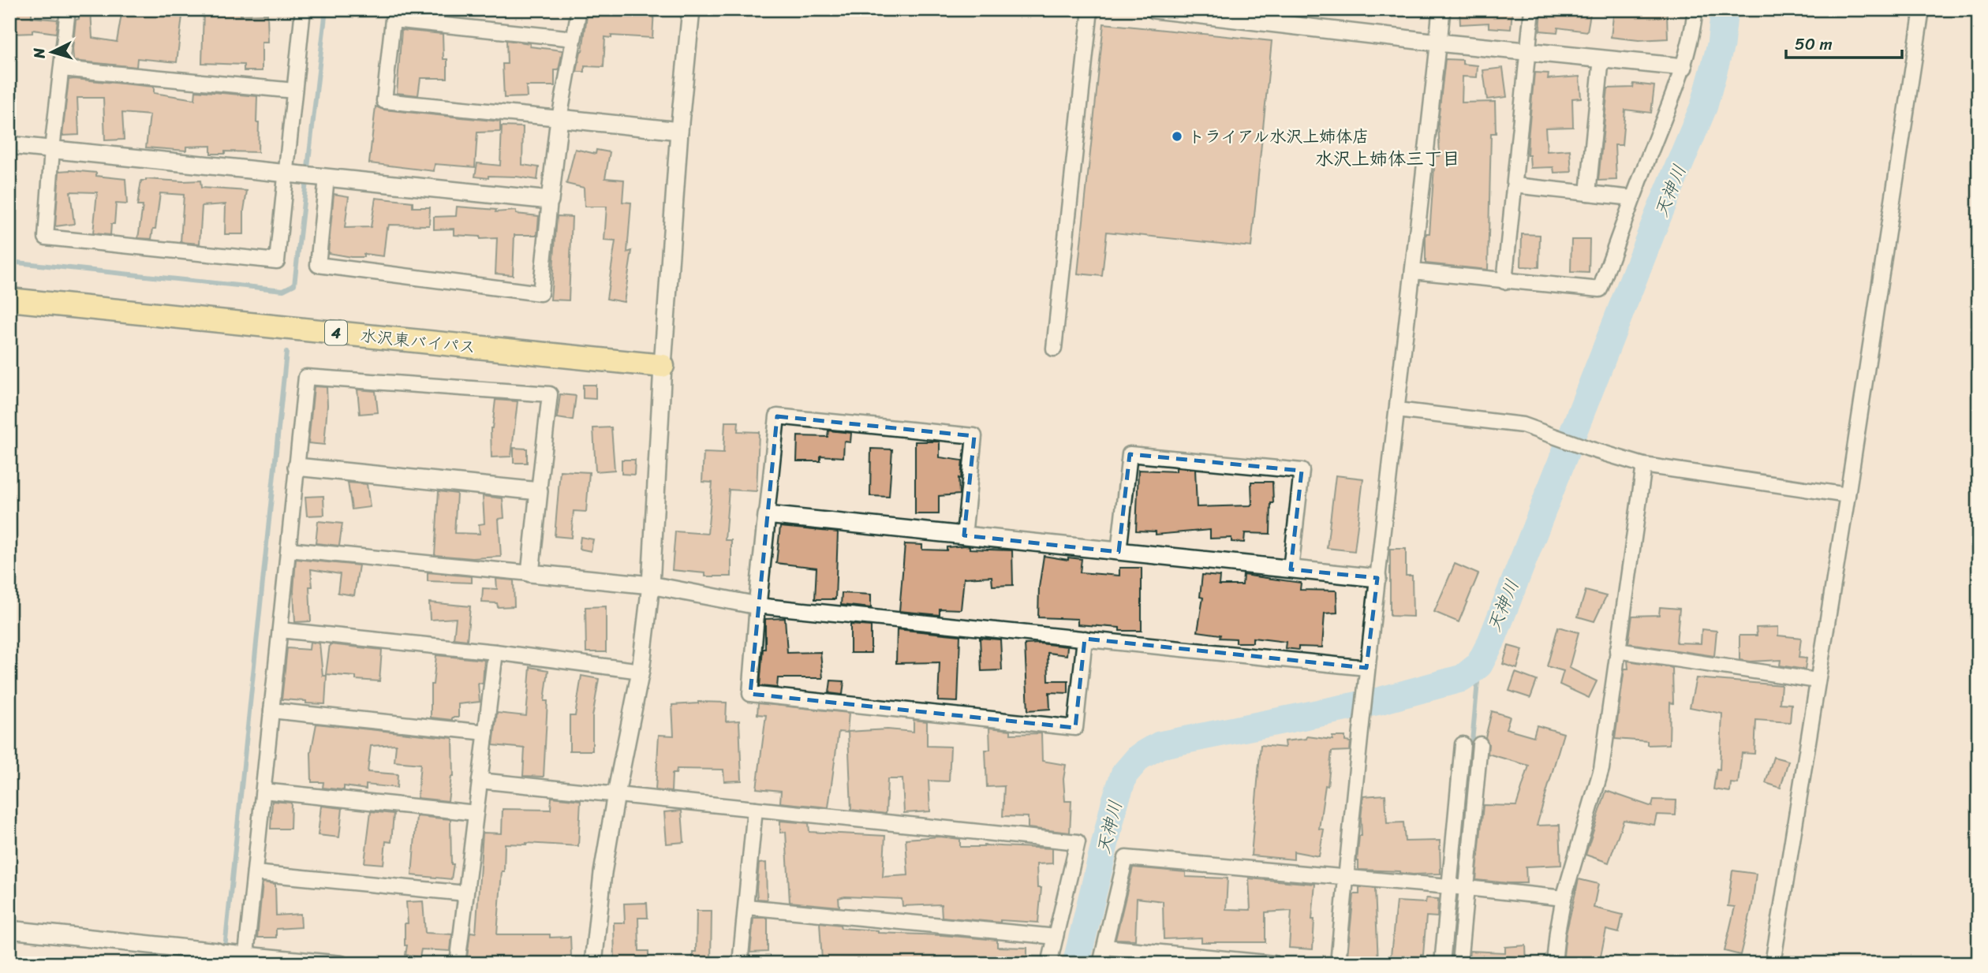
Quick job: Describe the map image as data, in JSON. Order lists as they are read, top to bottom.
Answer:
{
  "streets": {
    "highway": ["4", "水沢東バイパス"]
  },
  "districts": ["水沢上姉体三丁目"],
  "water": ["天神川"],
  "places": ["トライアル水沢上姉体店"],
  "scale_bar": "50 m",
  "north": "left"
}
